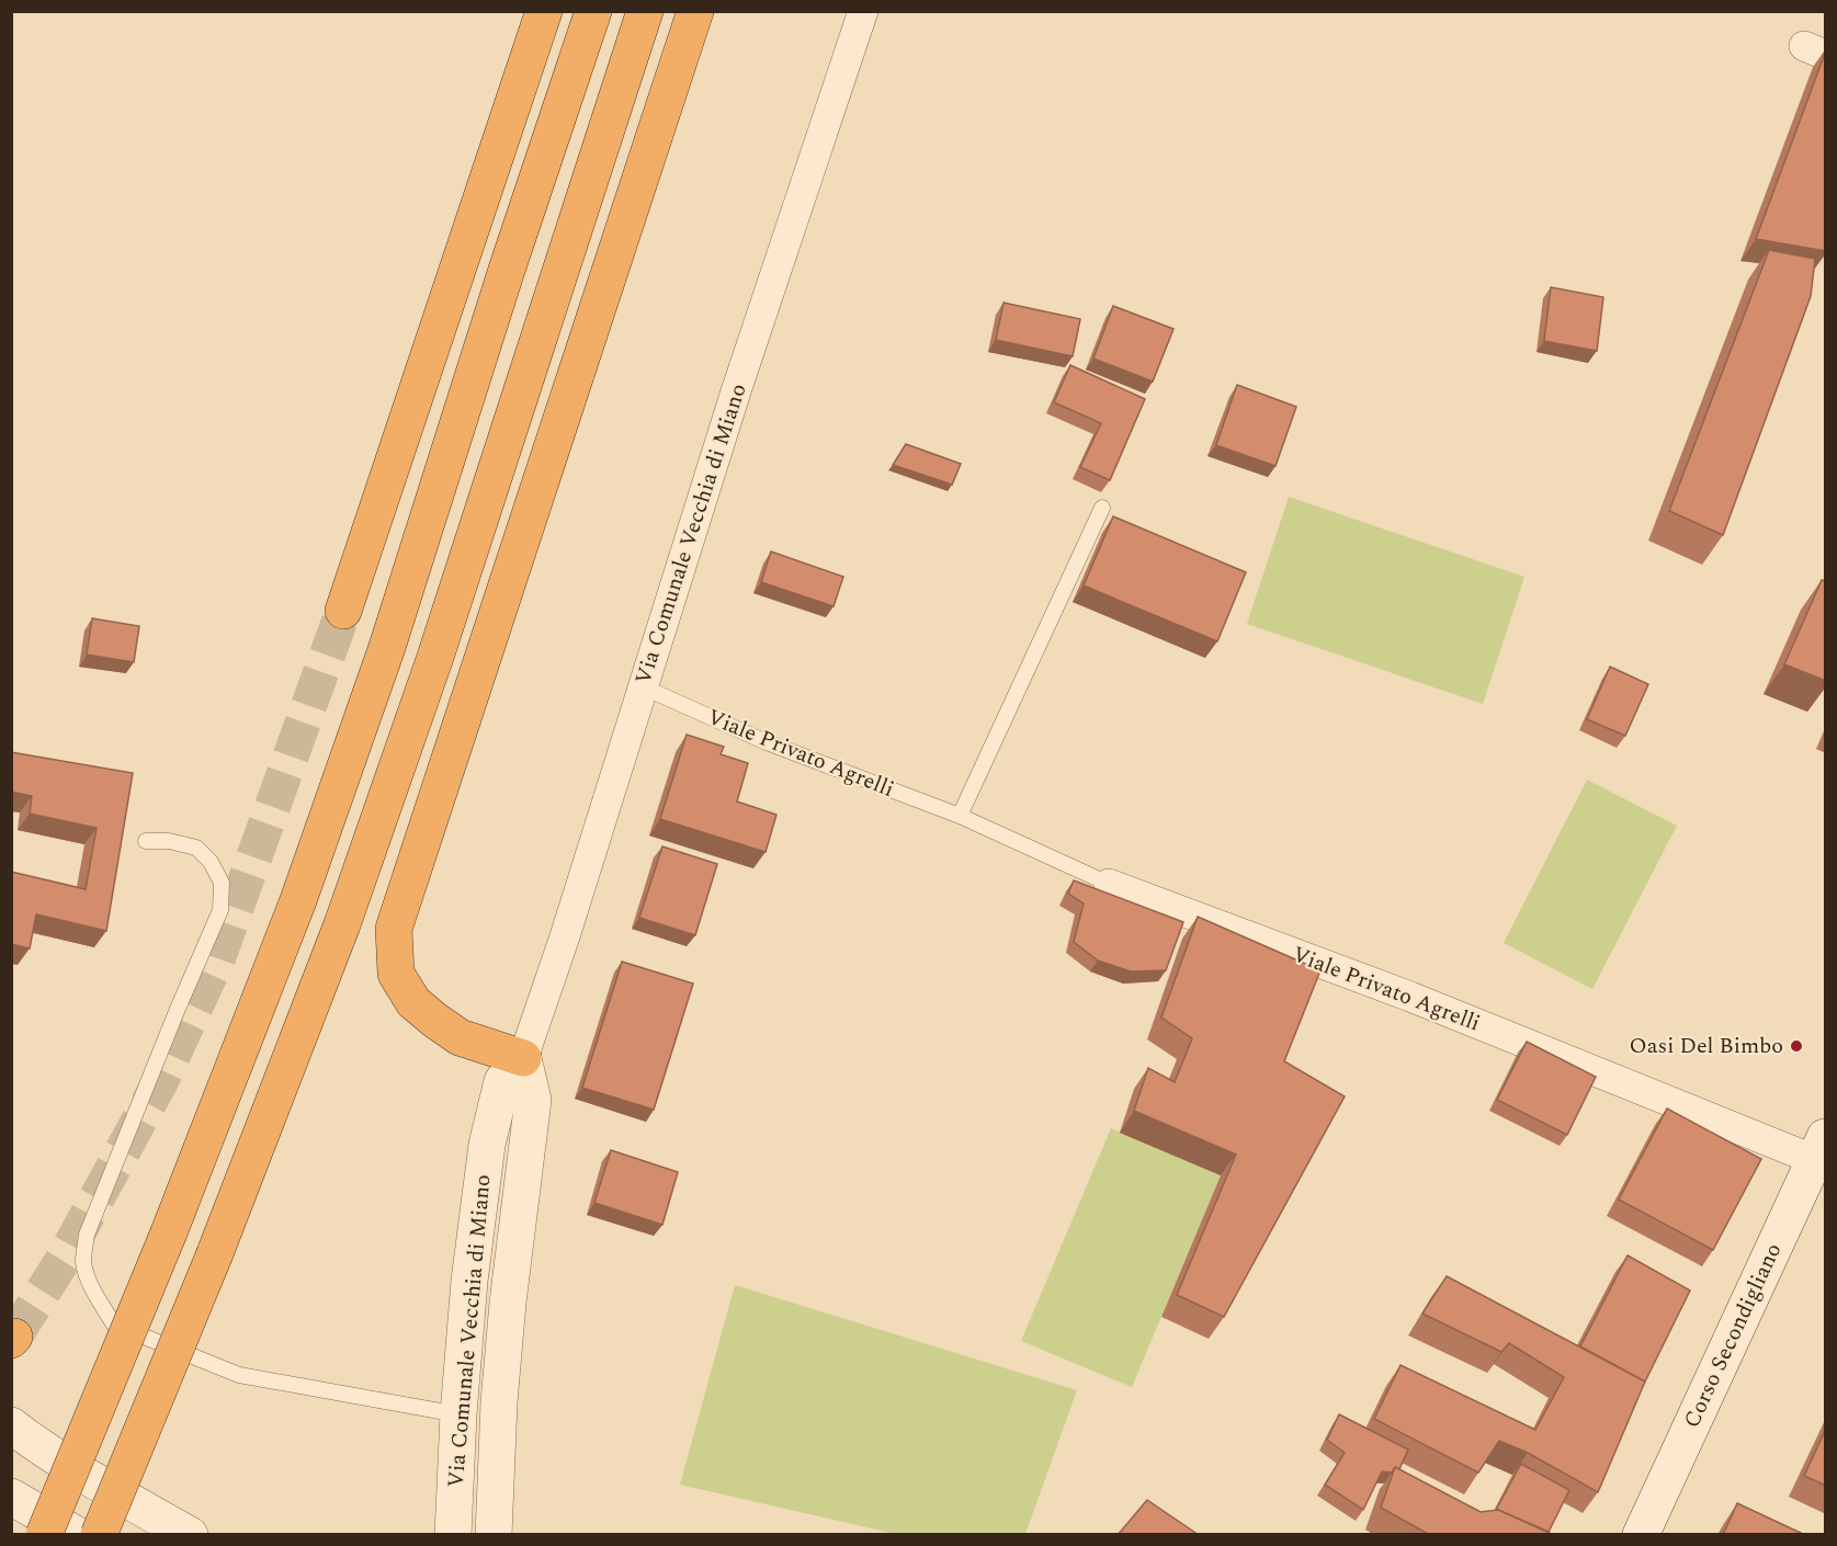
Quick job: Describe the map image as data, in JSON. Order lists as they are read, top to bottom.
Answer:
{
  "streets": {
    "street": ["Via Comunale Vecchia di Miano", "Viale Privato Agrelli", "Corso Secondigliano"]
  },
  "crossings": [
    ["Via Comunale Vecchia di Miano", "Viale Privato Agrelli"],
    ["Viale Privato Agrelli", "Corso Secondigliano"]
  ],
  "places": ["Oasi Del Bimbo"]
}
